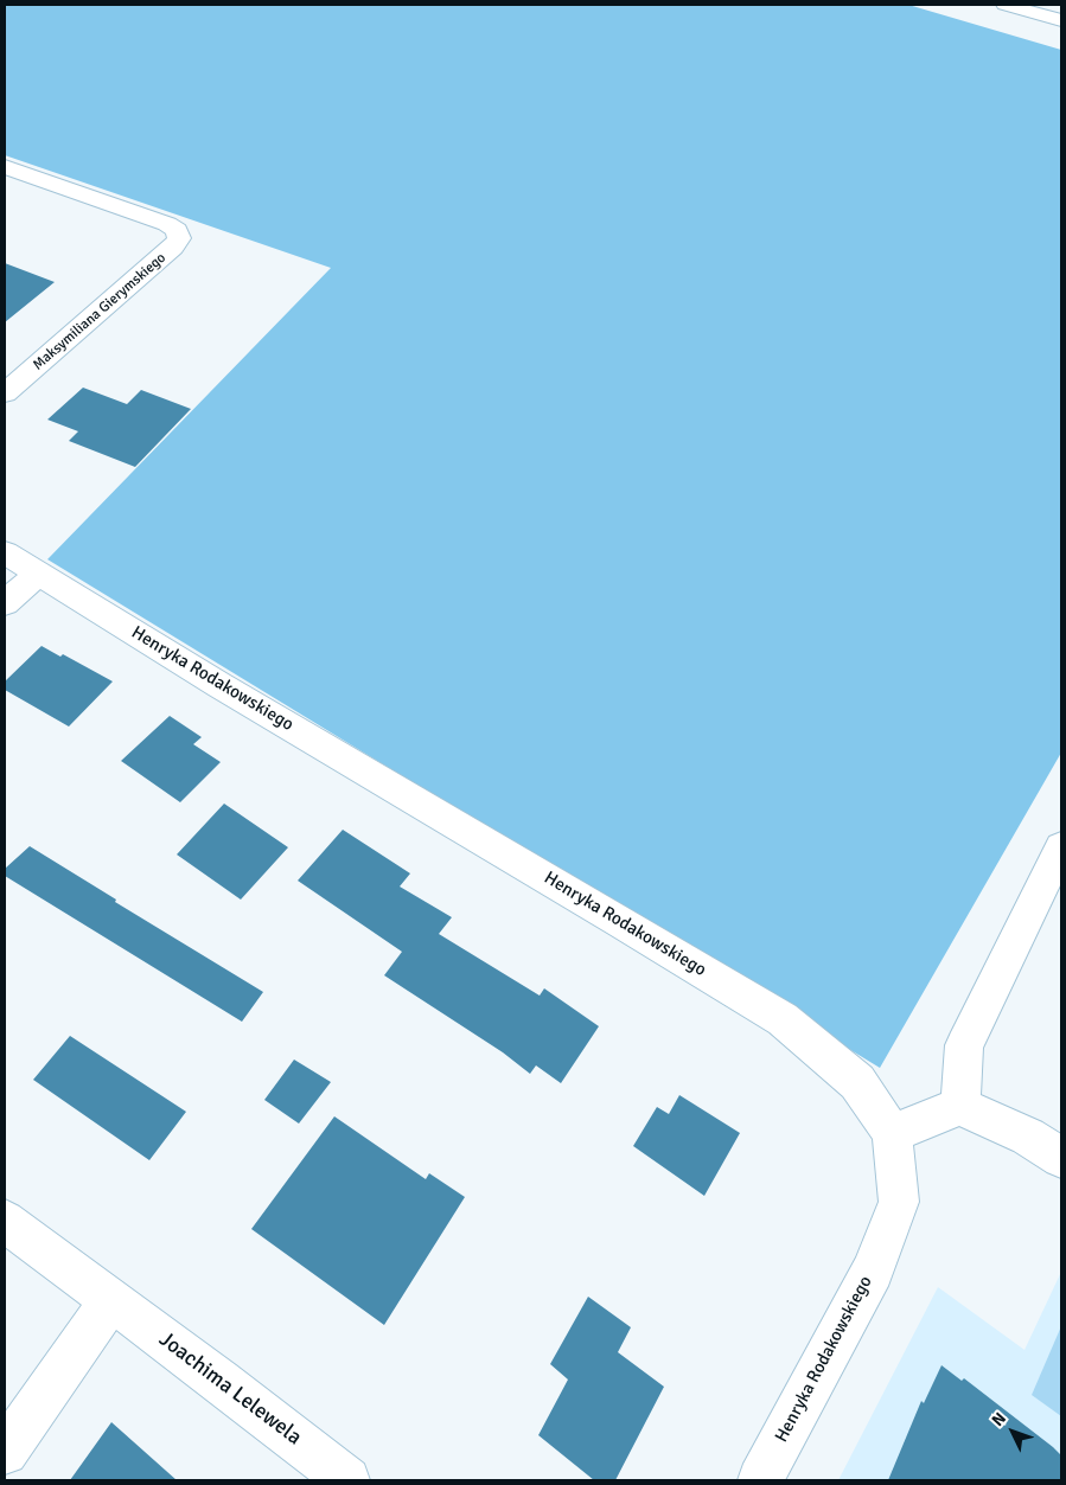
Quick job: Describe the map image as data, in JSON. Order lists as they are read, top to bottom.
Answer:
{
  "streets": {
    "main road": ["Maksymiliana Gierymskiego", "Henryka Rodakowskiego", "Joachima Lelewela"]
  },
  "north": "top left"
}
